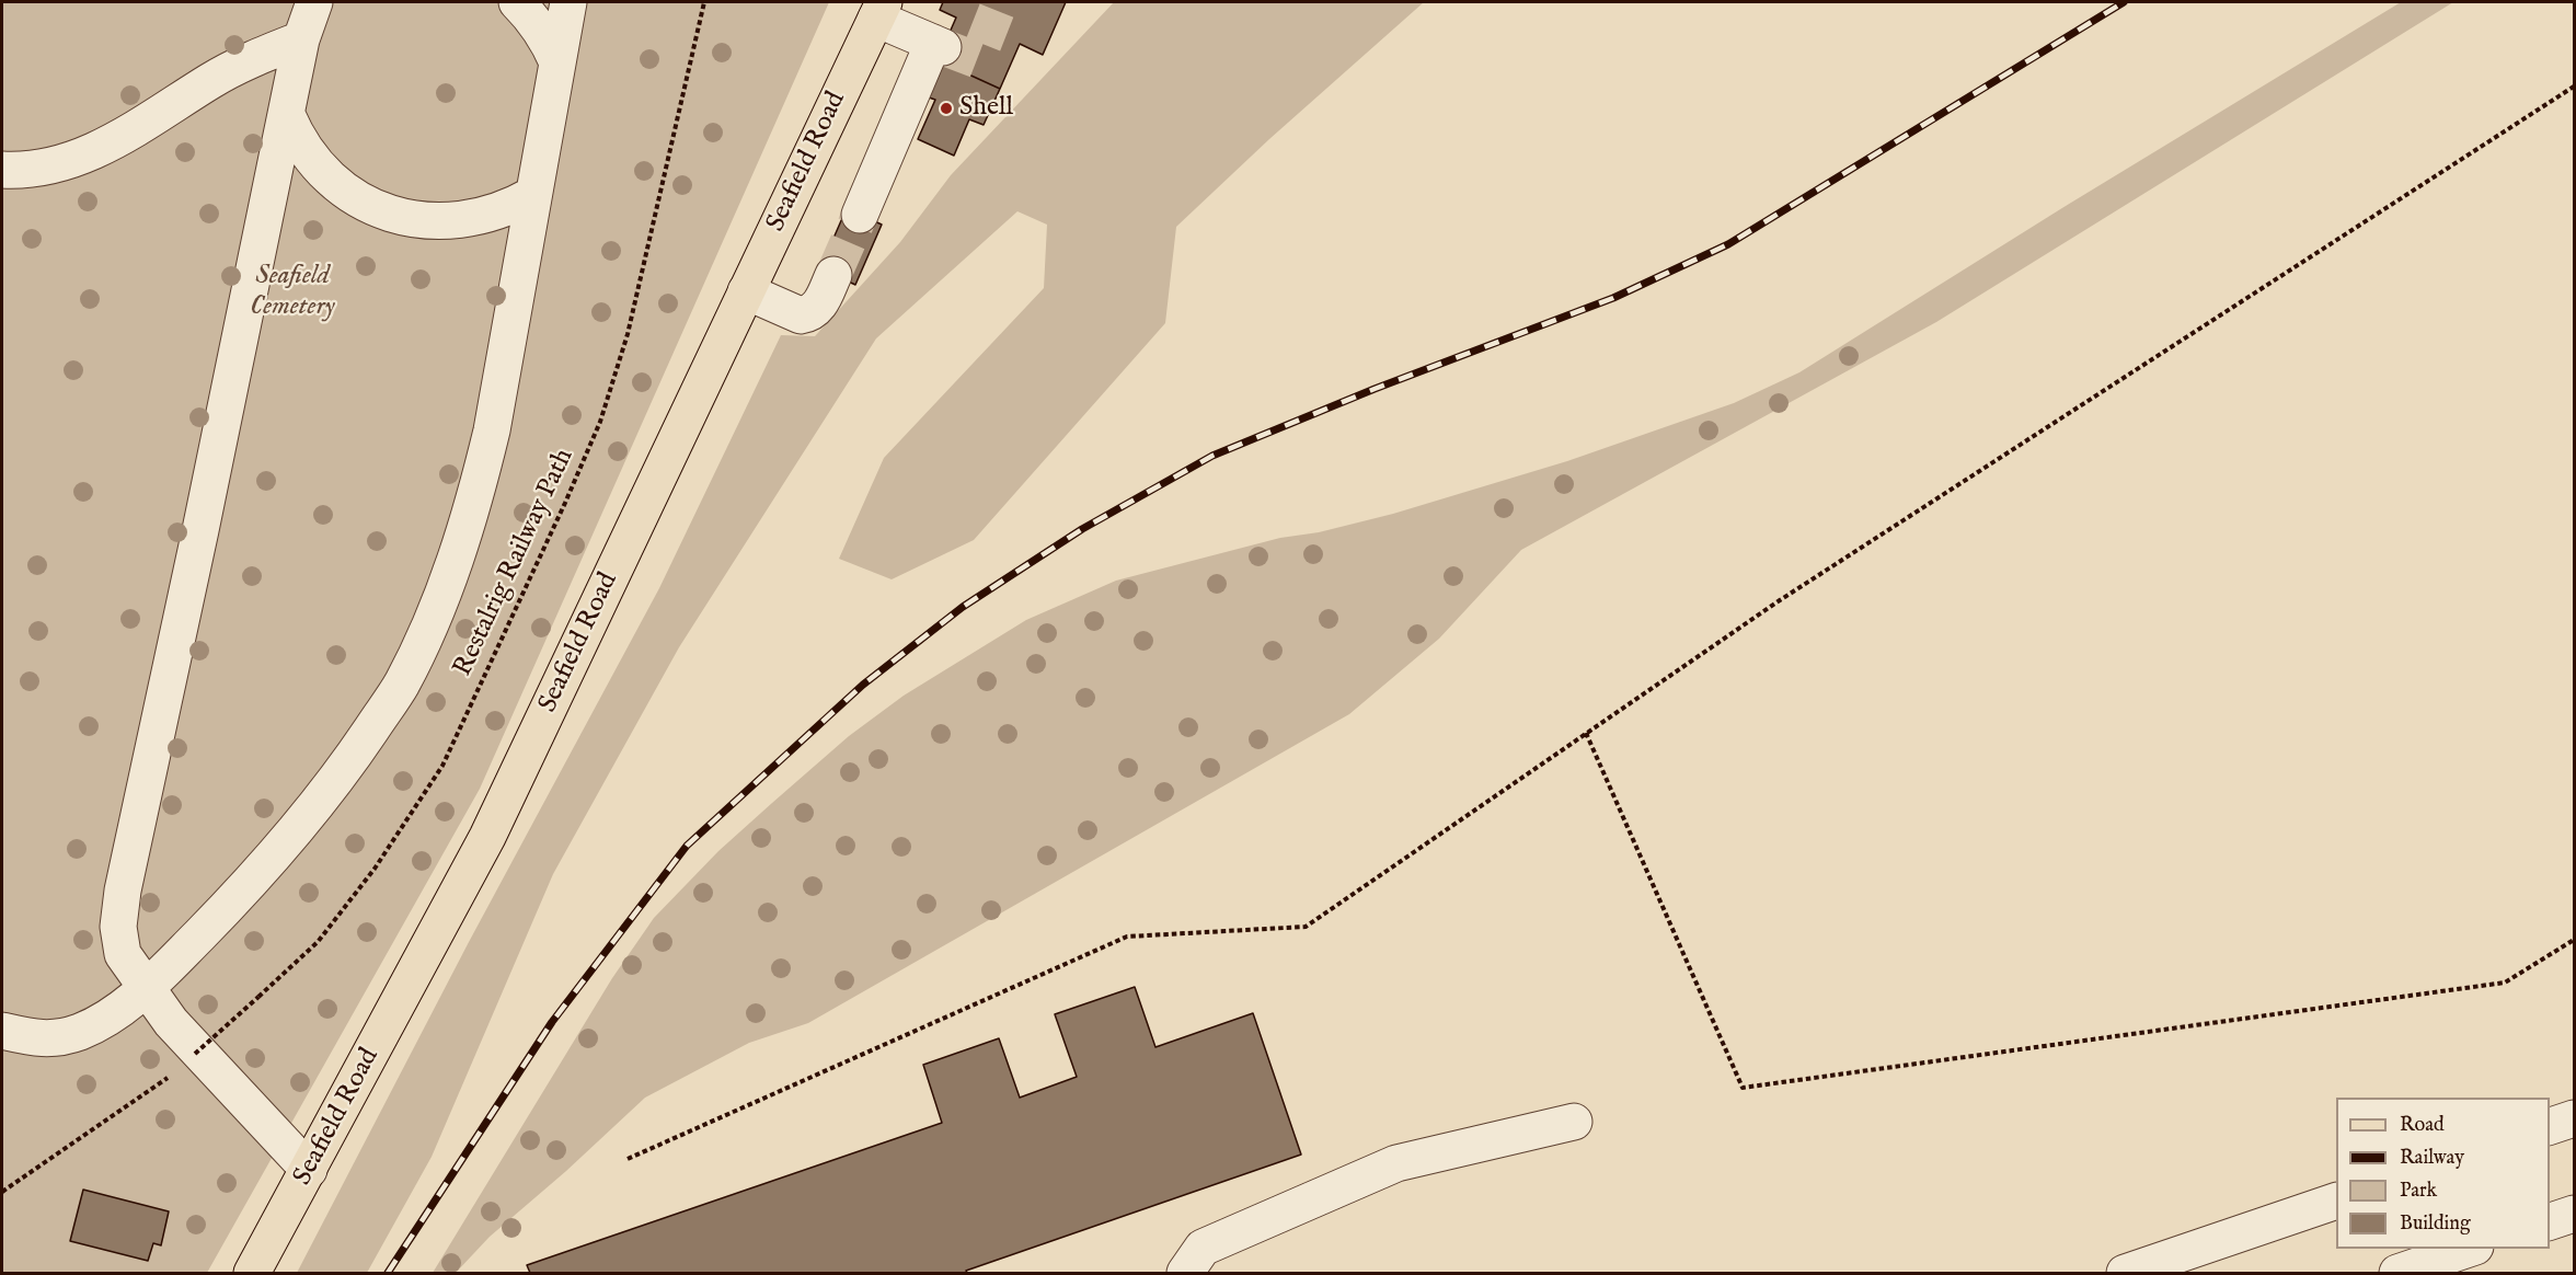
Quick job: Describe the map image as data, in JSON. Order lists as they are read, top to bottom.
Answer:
{
  "streets": {
    "main road": ["Seafield Road"],
    "path": ["Restalrig Railway Path"]
  },
  "parks": ["Seafield Cemetery"],
  "places": ["Shell"],
  "legend": [
    "Road",
    "Railway",
    "Park",
    "Building"
  ]
}
